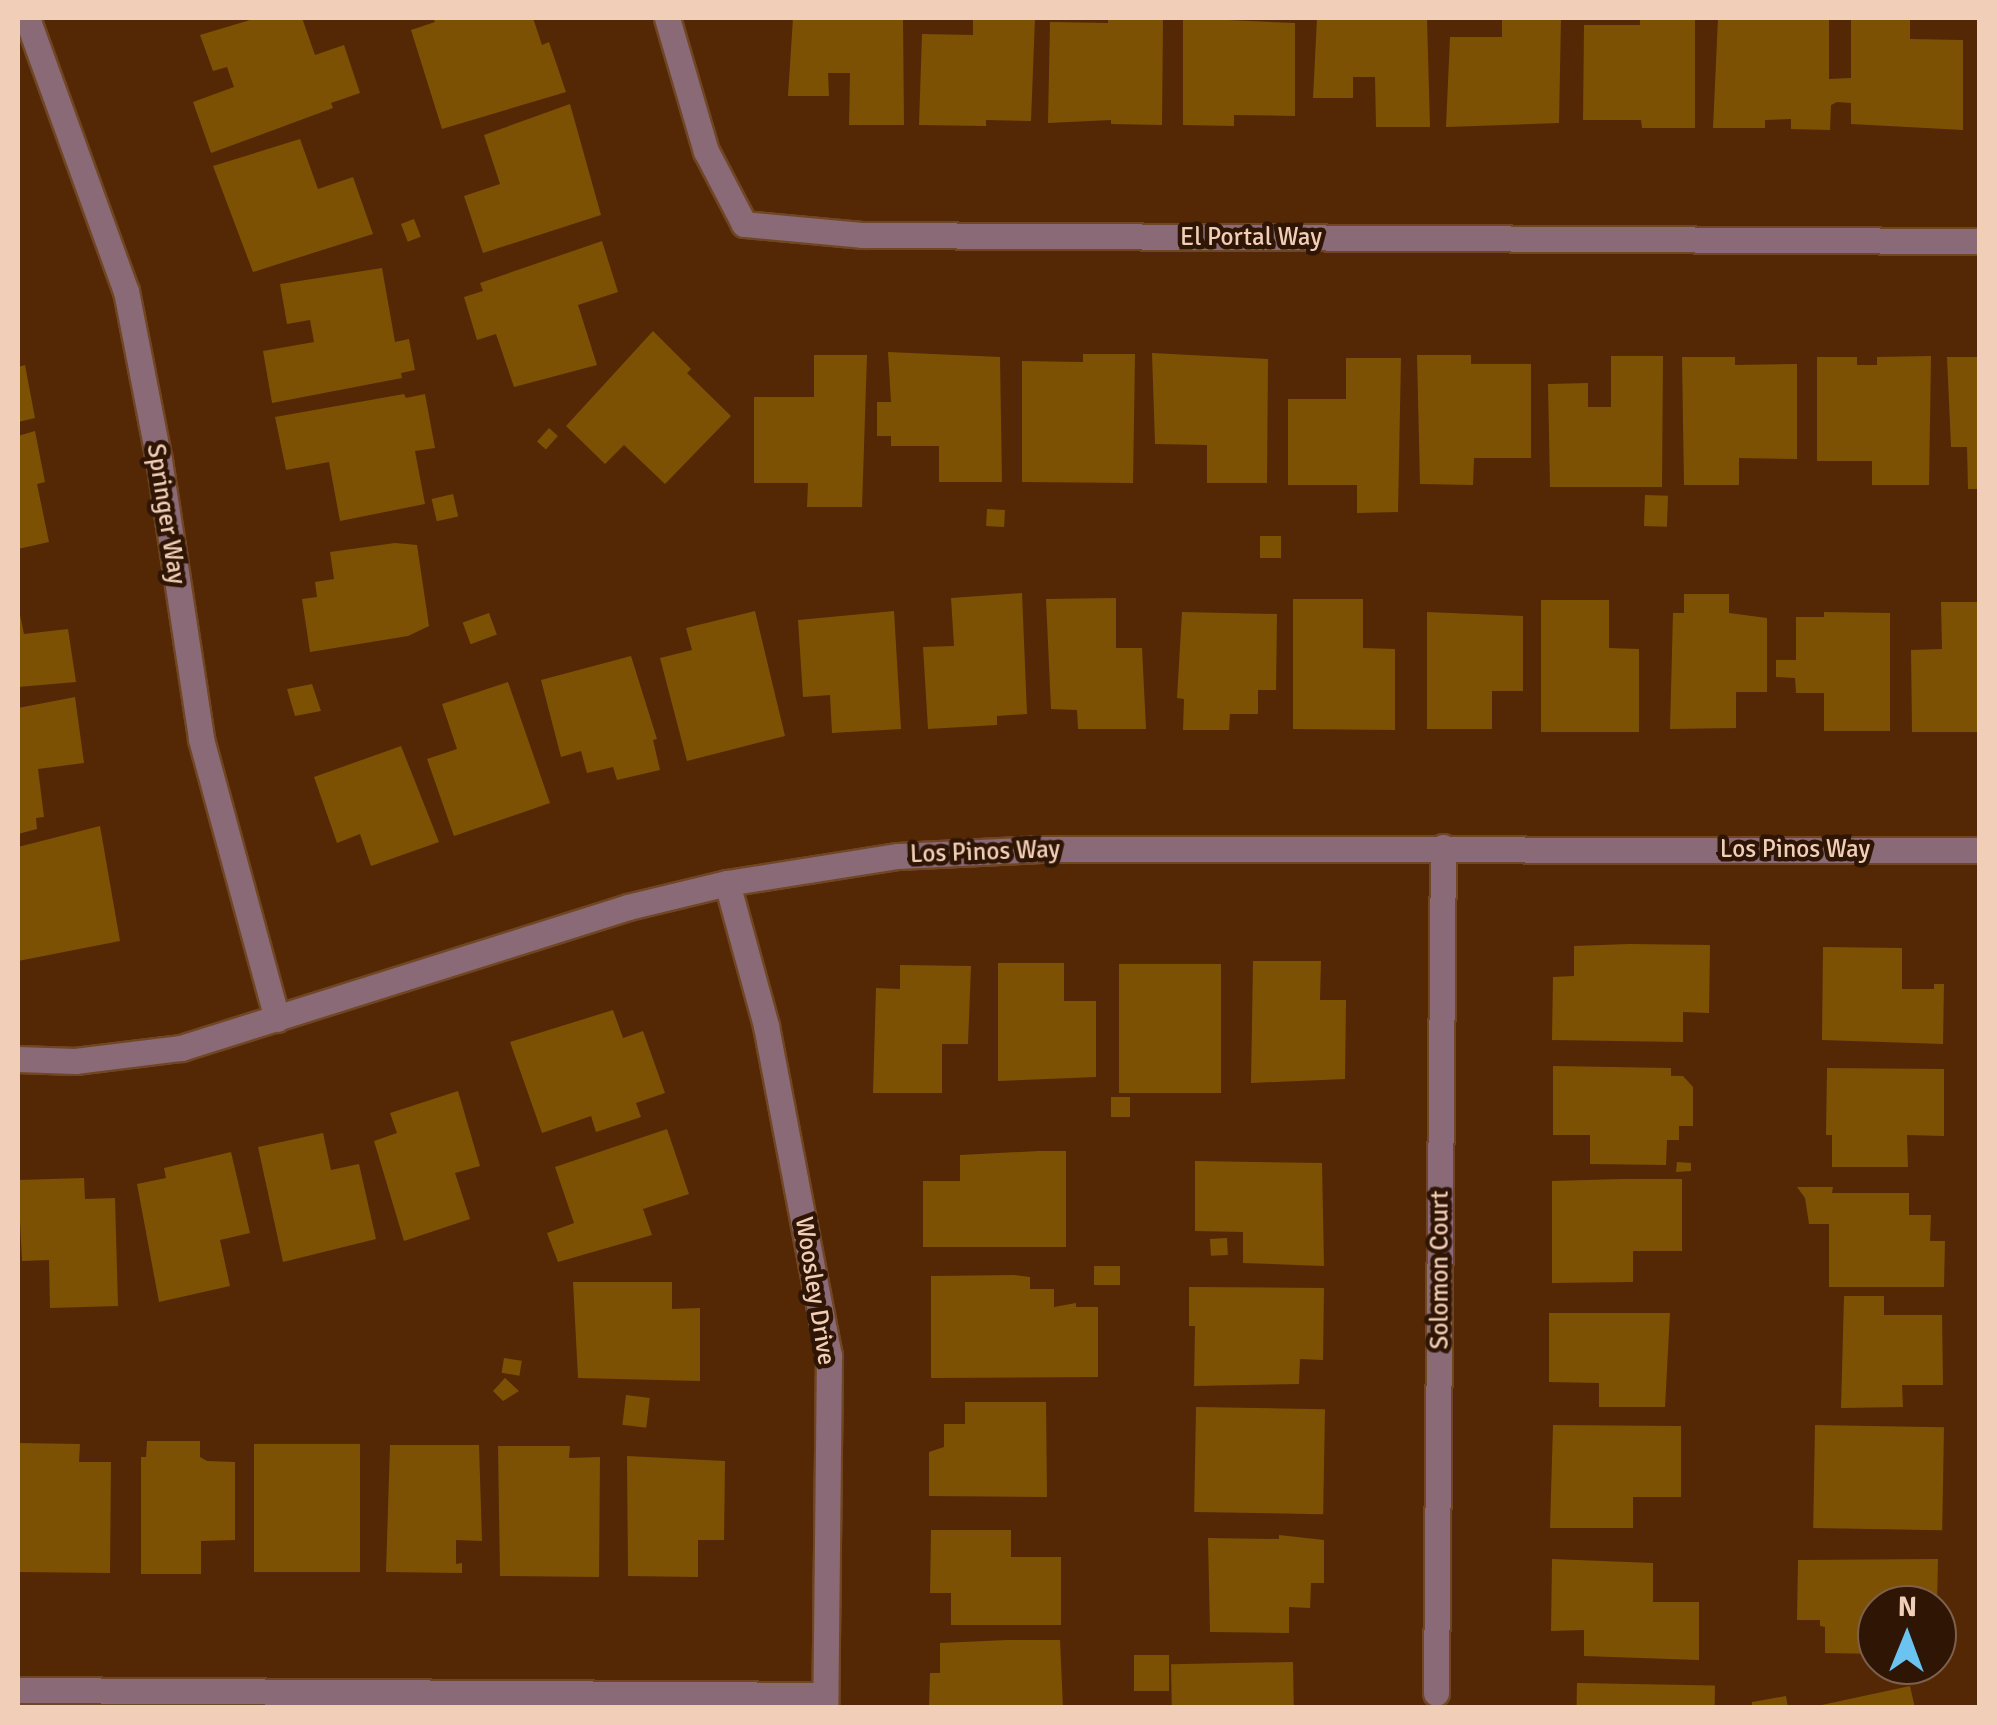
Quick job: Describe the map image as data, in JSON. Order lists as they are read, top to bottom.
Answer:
{
  "streets": {
    "street": [
      "El Portal Way",
      "Springer Way",
      "Los Pinos Way",
      "Solomon Court",
      "Woosley Drive"
    ]
  },
  "crossings": [
    ["Springer Way", "Los Pinos Way"],
    ["Los Pinos Way", "Solomon Court"],
    ["Los Pinos Way", "Woosley Drive"]
  ],
  "north": "top"
}
